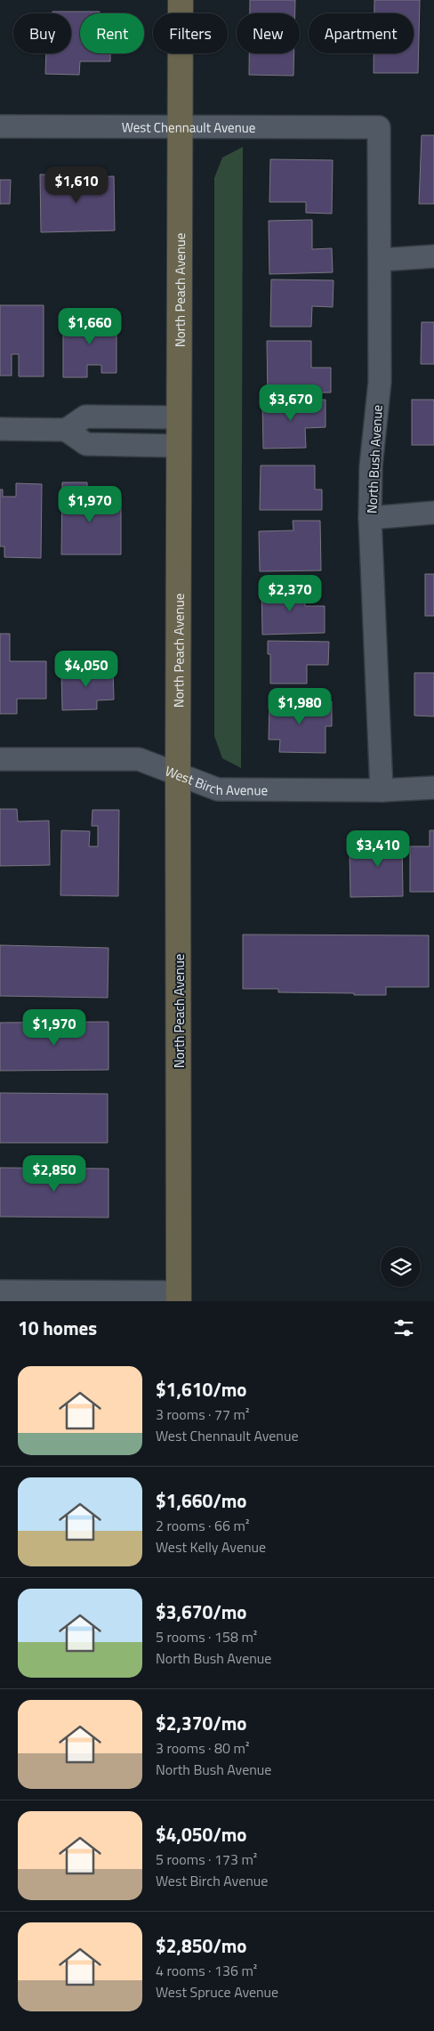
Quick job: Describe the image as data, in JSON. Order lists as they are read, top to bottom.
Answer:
{
  "streets": {
    "street": [
      "West Chennault Avenue",
      "North Peach Avenue",
      "North Bush Avenue",
      "West Birch Avenue"
    ]
  },
  "crossings": [
    ["West Chennault Avenue", "North Peach Avenue"],
    ["West Chennault Avenue", "North Bush Avenue"],
    ["North Peach Avenue", "West Birch Avenue"],
    ["North Bush Avenue", "West Birch Avenue"]
  ],
  "page": {
    "chip": [
      "Buy",
      "Rent",
      "Filters",
      "New",
      "Apartment"
    ],
    "price": [
      "$1,610",
      "$1,660",
      "$3,670",
      "$1,970",
      "$2,370",
      "$4,050",
      "$1,980",
      "$3,410",
      "$1,970",
      "$2,850"
    ],
    "heading": "10 homes",
    "list": [
      {
        "name": "$1,610/mo",
        "note": "3 rooms · 77 m² · West Chennault Avenue"
      },
      {
        "name": "$1,660/mo",
        "note": "2 rooms · 66 m² · West Kelly Avenue"
      },
      {
        "name": "$3,670/mo",
        "note": "5 rooms · 158 m² · North Bush Avenue"
      },
      {
        "name": "$2,370/mo",
        "note": "3 rooms · 80 m² · North Bush Avenue"
      },
      {
        "name": "$4,050/mo",
        "note": "5 rooms · 173 m² · West Birch Avenue"
      },
      {
        "name": "$2,850/mo",
        "note": "4 rooms · 136 m² · West Spruce Avenue"
      }
    ]
  }
}
